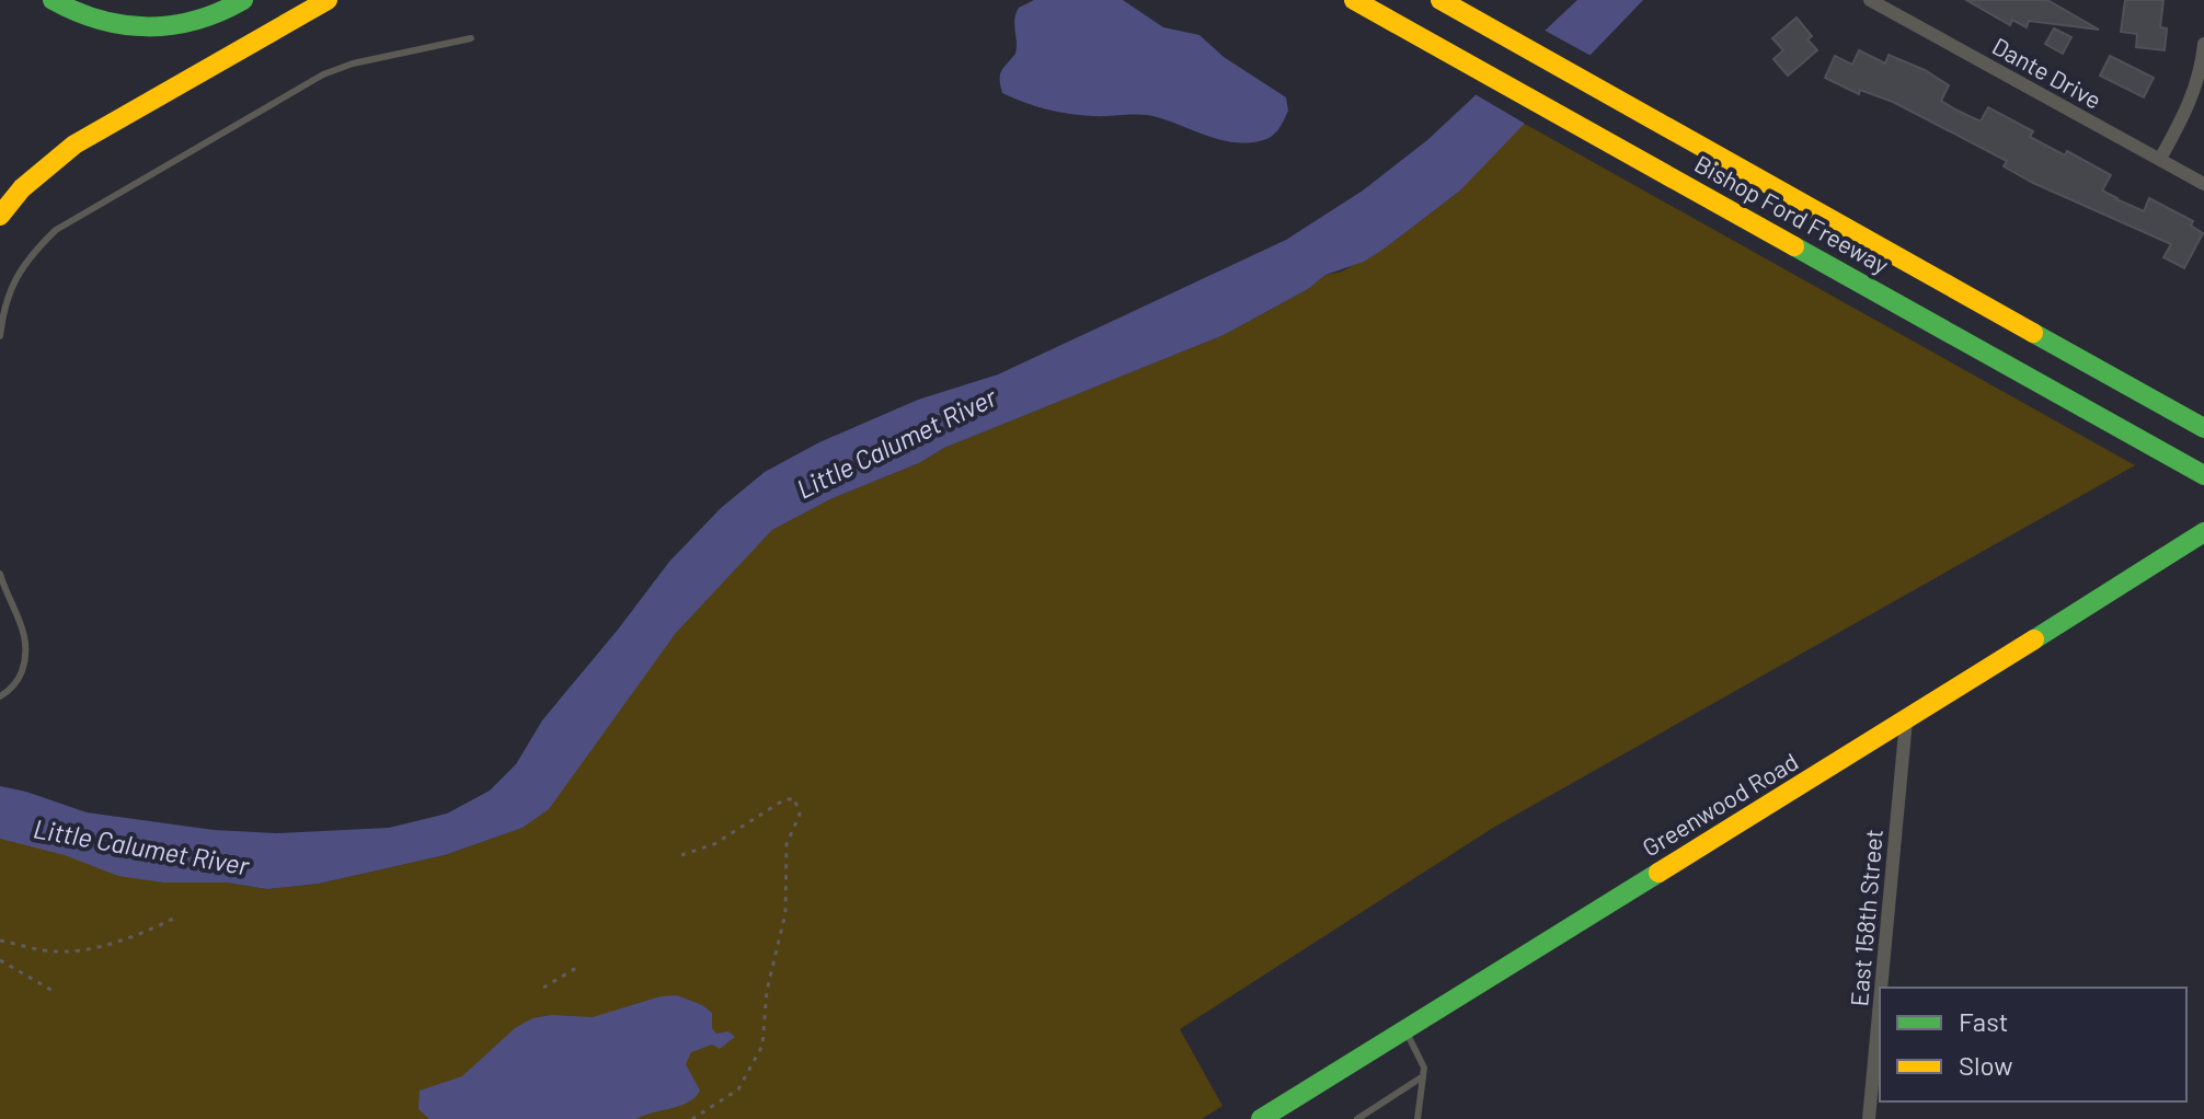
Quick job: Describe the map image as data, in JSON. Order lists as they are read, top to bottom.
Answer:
{
  "streets": {
    "main road": ["Bishop Ford Freeway", "Greenwood Road"],
    "street": ["Dante Drive", "East 158th Street"]
  },
  "crossings": [
    ["Greenwood Road", "East 158th Street"]
  ],
  "water": ["Little Calumet River"],
  "legend": ["Fast", "Slow"]
}
